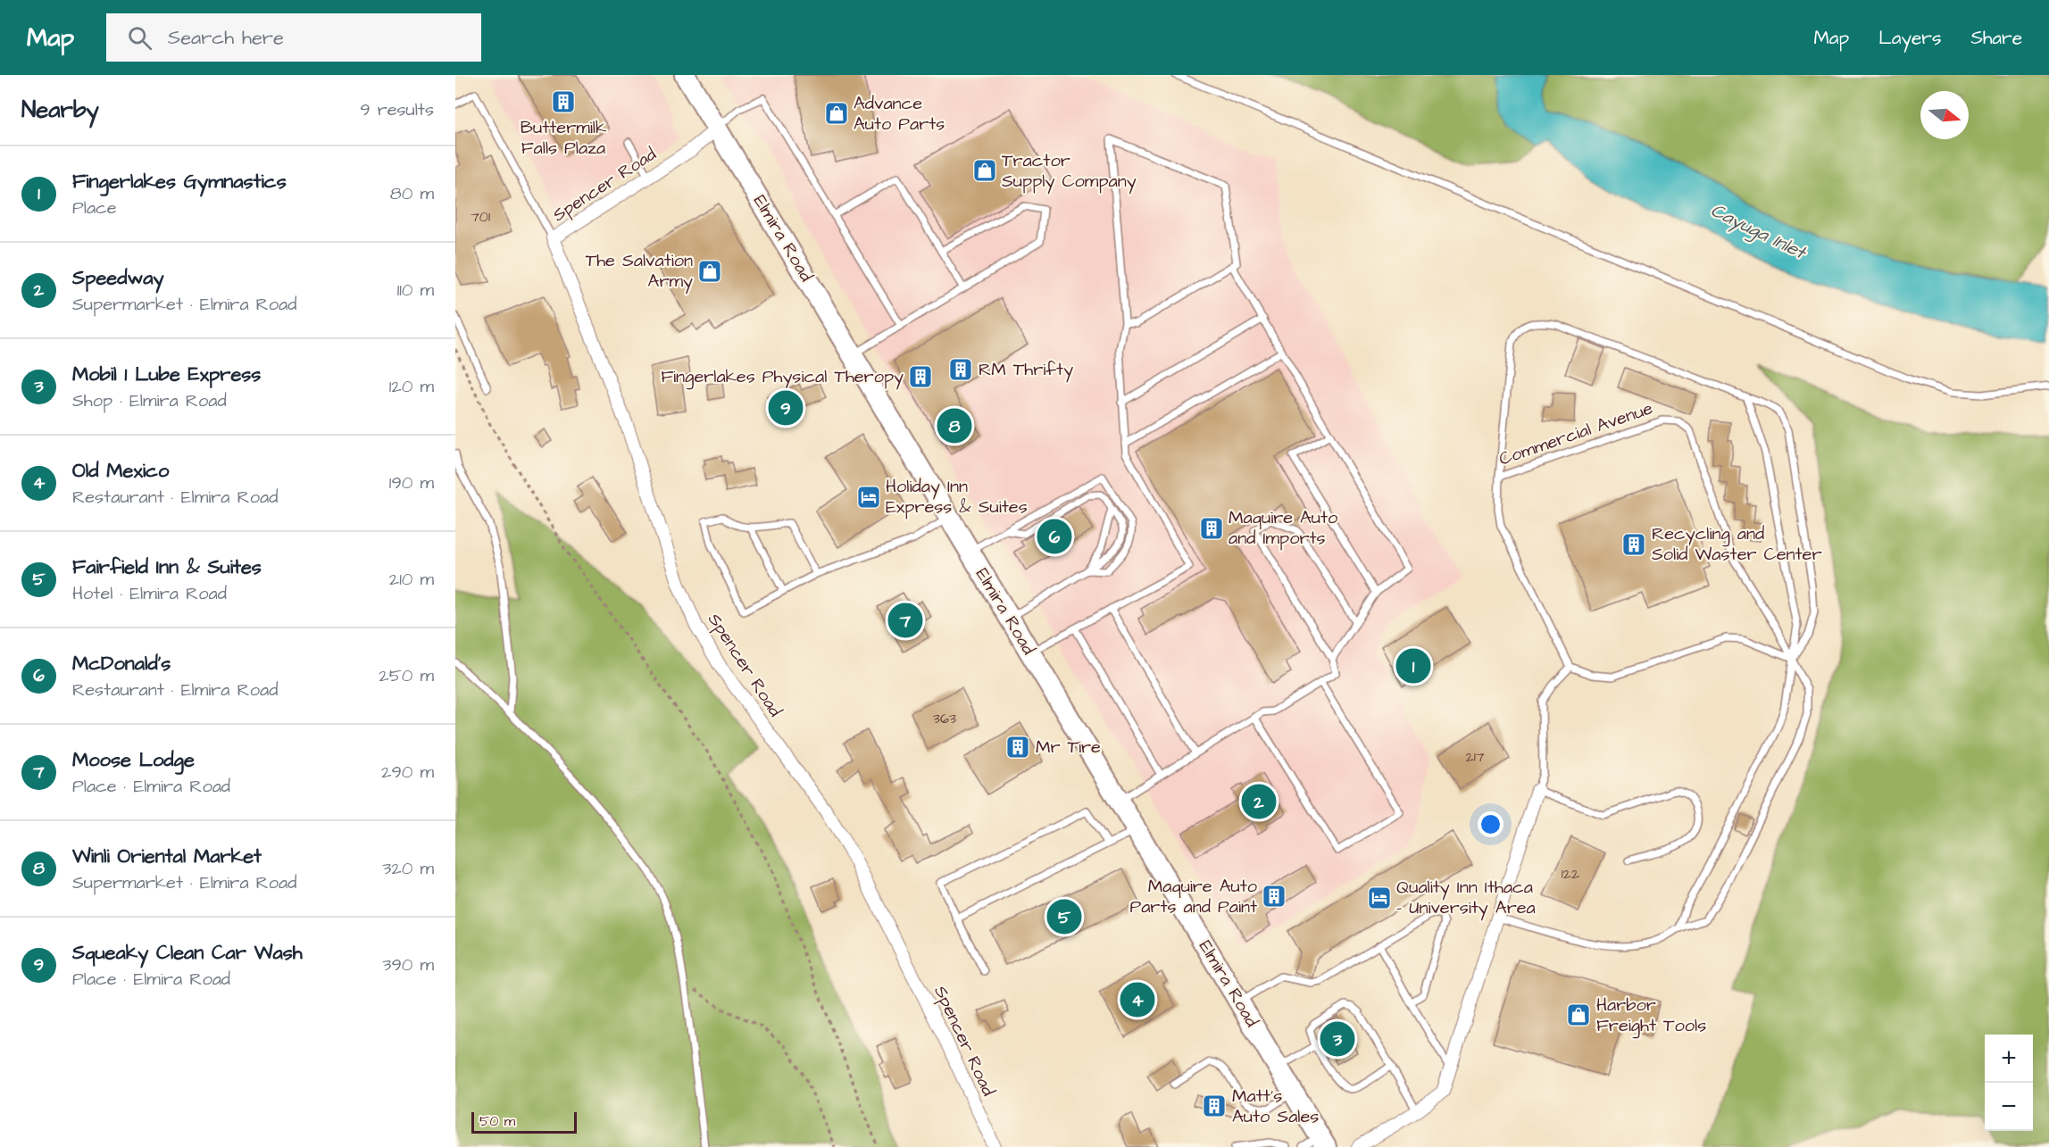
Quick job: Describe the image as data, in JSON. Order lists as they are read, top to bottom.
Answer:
{
  "streets": {
    "highway": ["Elmira Road"],
    "street": ["Spencer Road"],
    "lane": ["Commercial Avenue"]
  },
  "crossings": [
    ["Spencer Road", "Elmira Road"]
  ],
  "water": ["Cayuga Inlet"],
  "places": {
    "building": [
      "Buttermilk Falls Plaza",
      "RM Thrifty",
      "Fingerlakes Physical Theropy",
      "Maquire Auto and Imports",
      "Recycling and Solid Waster Center",
      "Mr Tire",
      "Maquire Auto Parts and Paint",
      "Matt's Auto Sales"
    ],
    "shop": [
      "Advance Auto Parts",
      "Tractor Supply Company",
      "The Salvation Army",
      "Harbor Freight Tools"
    ],
    "hotel": ["Holiday Inn Express & Suites", "Quality Inn Ithaca - University Area"]
  },
  "house_numbers": [
    "701",
    "363",
    "217",
    "122"
  ],
  "scale_bar": "50 m",
  "north": "right",
  "page": {
    "header": "Map",
    "search": "Search here",
    "nav": ["Map", "Layers", "Share"],
    "heading": ["Nearby", "9 results"],
    "list": [
      {
        "mark": "1",
        "name": "Fingerlakes Gymnastics",
        "note": "Place",
        "value": "80 m"
      },
      {
        "mark": "2",
        "name": "Speedway",
        "note": "Supermarket · Elmira Road",
        "value": "110 m"
      },
      {
        "mark": "3",
        "name": "Mobil 1 Lube Express",
        "note": "Shop · Elmira Road",
        "value": "120 m"
      },
      {
        "mark": "4",
        "name": "Old Mexico",
        "note": "Restaurant · Elmira Road",
        "value": "190 m"
      },
      {
        "mark": "5",
        "name": "Fairfield Inn & Suites",
        "note": "Hotel · Elmira Road",
        "value": "210 m"
      },
      {
        "mark": "6",
        "name": "McDonald's",
        "note": "Restaurant · Elmira Road",
        "value": "250 m"
      },
      {
        "mark": "7",
        "name": "Moose Lodge",
        "note": "Place · Elmira Road",
        "value": "290 m"
      },
      {
        "mark": "8",
        "name": "Winli Oriental Market",
        "note": "Supermarket · Elmira Road",
        "value": "320 m"
      },
      {
        "mark": "9",
        "name": "Squeaky Clean Car Wash",
        "note": "Place · Elmira Road",
        "value": "390 m"
      }
    ],
    "pins": [
      "9",
      "8",
      "6",
      "7",
      "1",
      "2",
      "5",
      "4",
      "3"
    ],
    "map_buttons": ["+", "−"],
    "scale": "50 m"
  }
}
